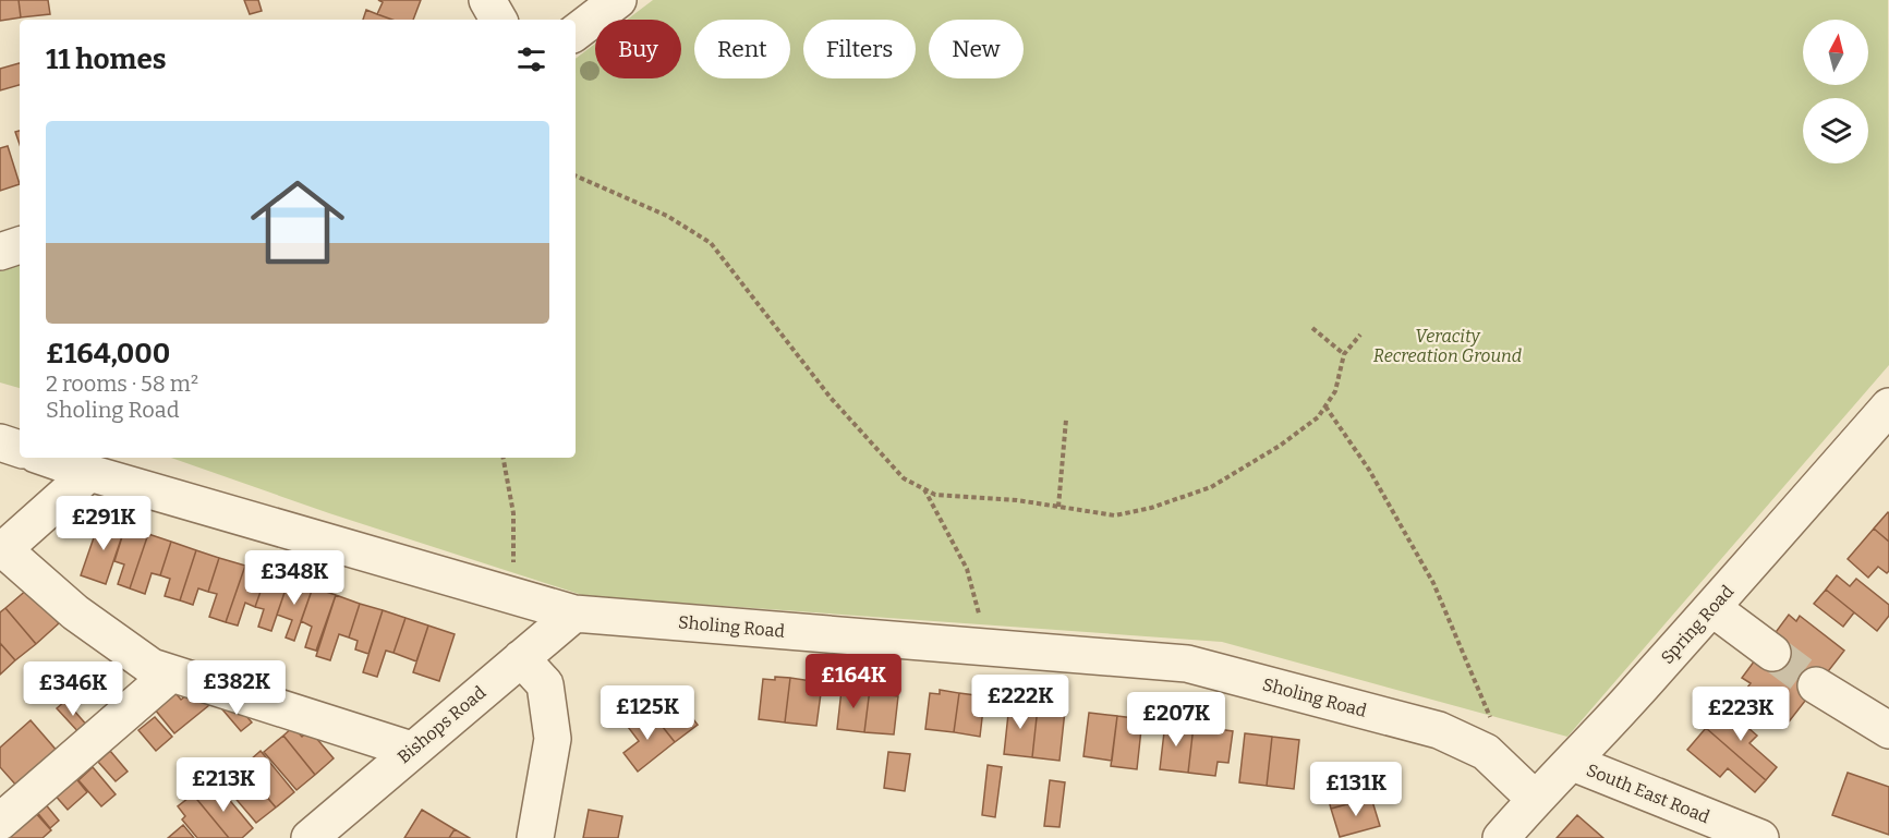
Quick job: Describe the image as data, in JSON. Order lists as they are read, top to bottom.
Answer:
{
  "streets": {
    "street": [
      "Spring Road",
      "Sholing Road",
      "Bishops Road",
      "South East Road"
    ]
  },
  "crossings": [
    ["Spring Road", "Sholing Road"],
    ["Spring Road", "South East Road"],
    ["Sholing Road", "Bishops Road"]
  ],
  "parks": ["Veracity Recreation Ground"],
  "north": "top",
  "page": {
    "chip": [
      "Buy",
      "Rent",
      "Filters",
      "New"
    ],
    "heading": "11 homes",
    "list": [
      {
        "name": "£164,000",
        "note": "2 rooms · 58 m² · Sholing Road"
      }
    ],
    "price": [
      "£291K",
      "£348K",
      "£164K",
      "£382K",
      "£346K",
      "£222K",
      "£125K",
      "£223K",
      "£207K",
      "£213K",
      "£131K"
    ]
  }
}
